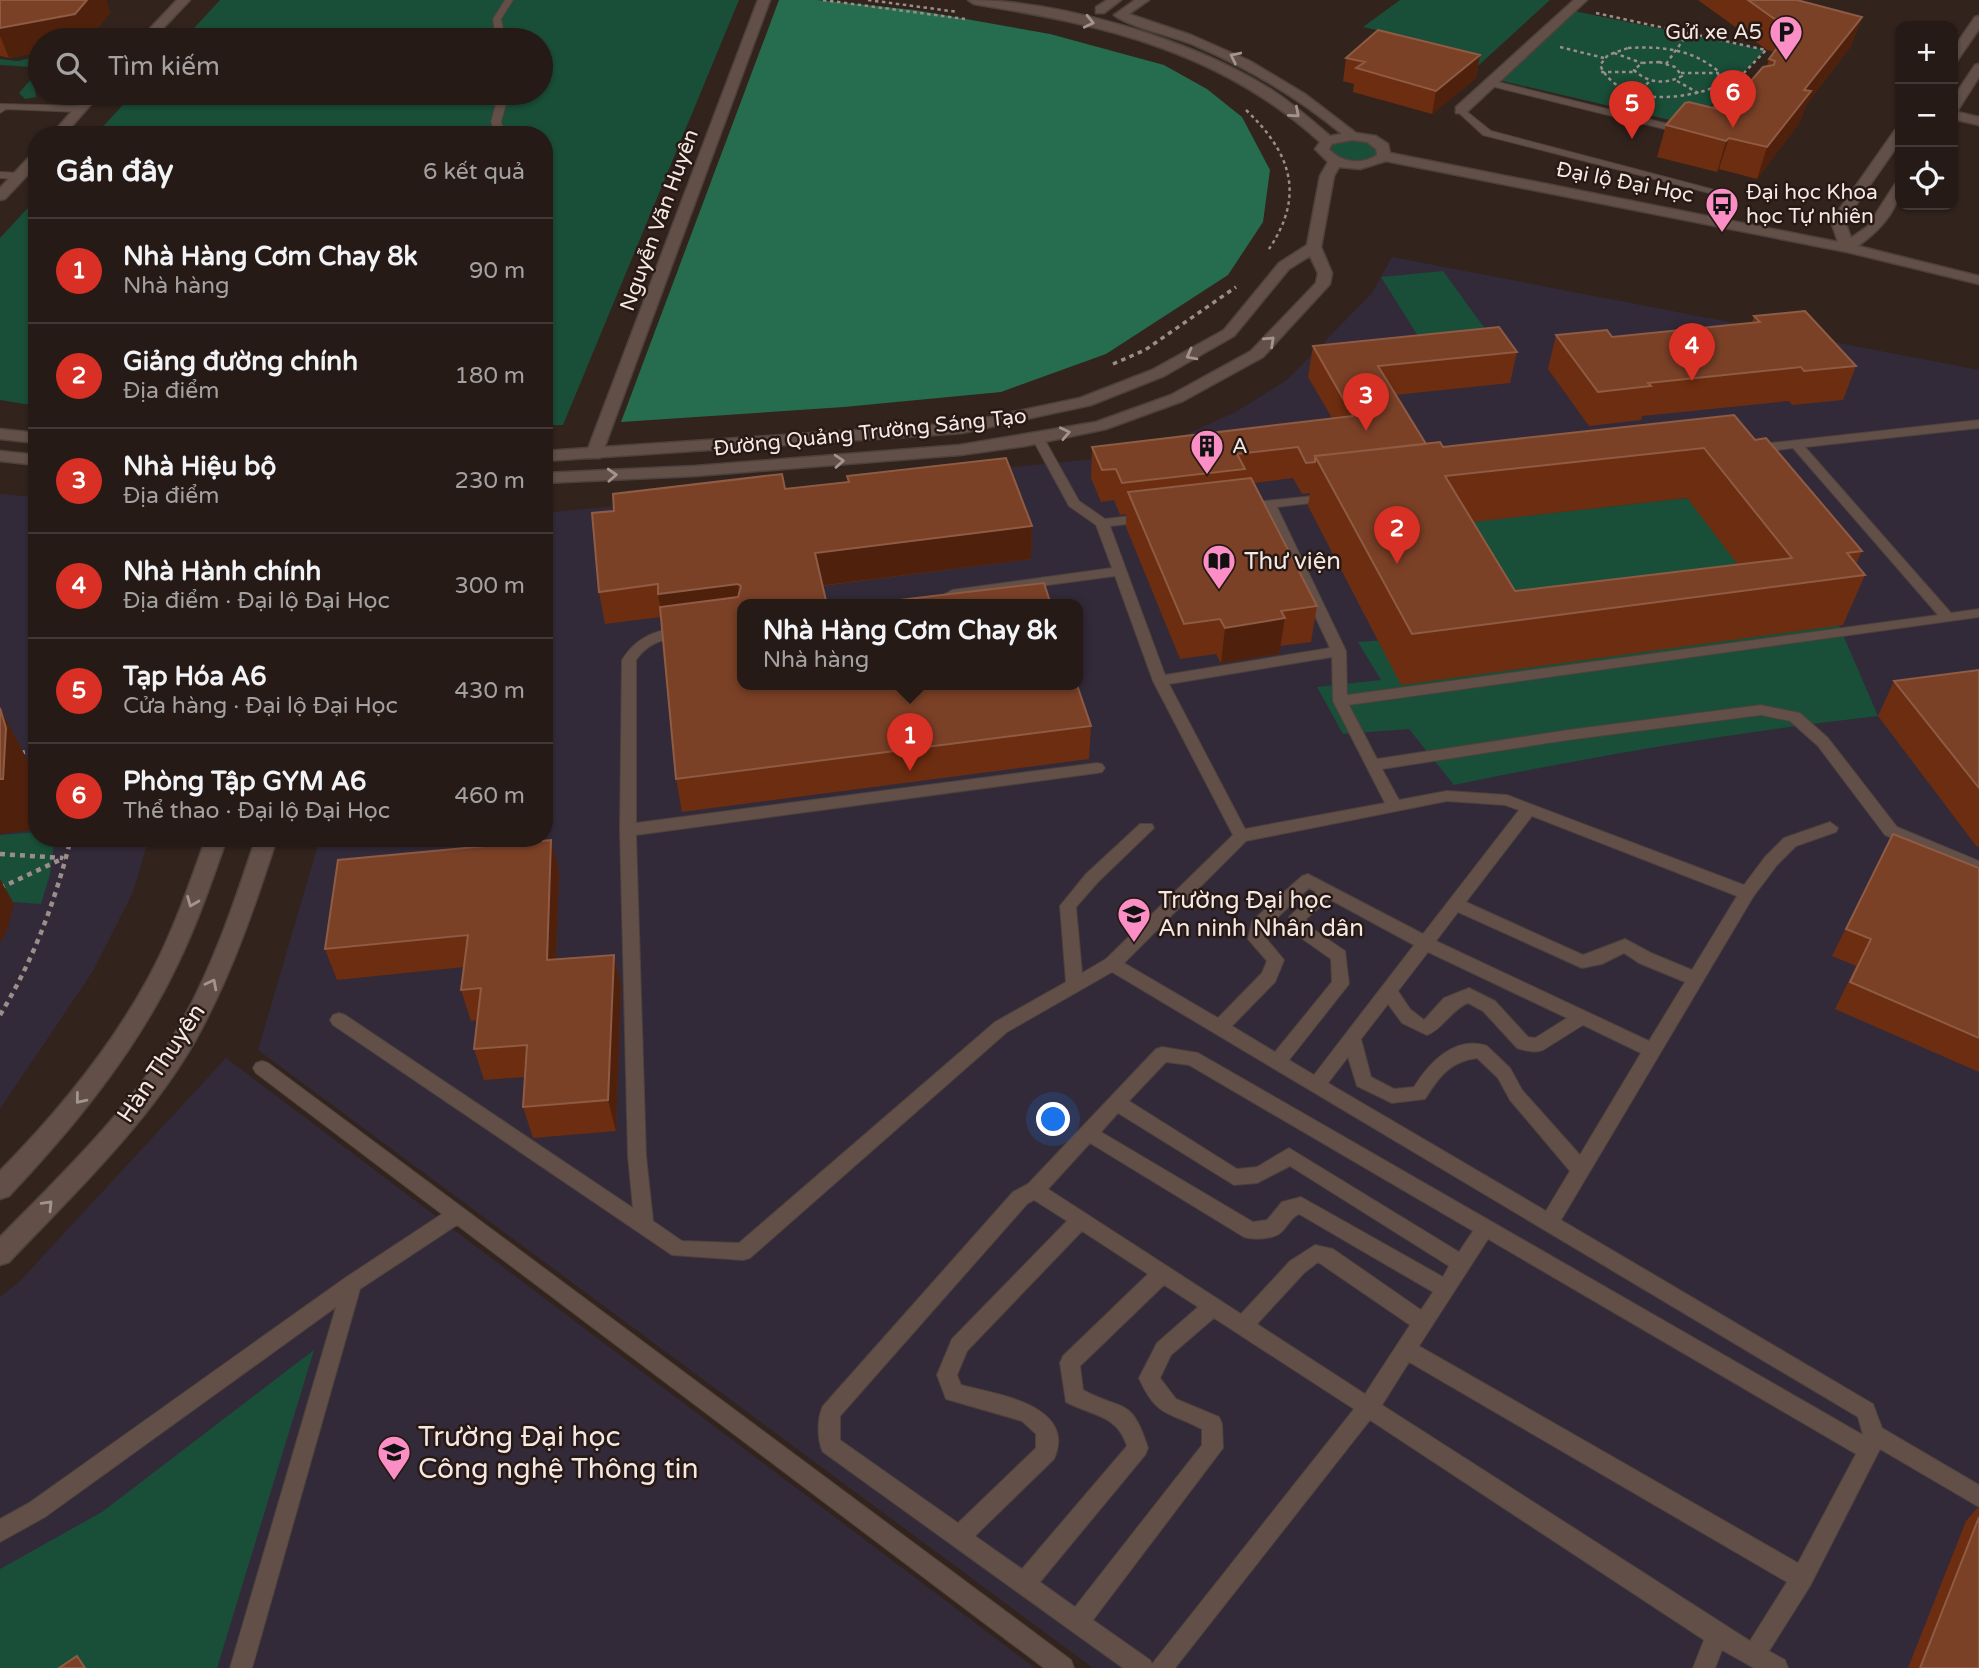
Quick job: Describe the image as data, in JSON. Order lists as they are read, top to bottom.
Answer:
{
  "streets": {
    "street": [
      "Đại lộ Đại Học",
      "Nguyễn Văn Huyên",
      "Đường Quảng Trường Sáng Tạo",
      "Hàn Thuyên"
    ]
  },
  "crossings": [
    ["Nguyễn Văn Huyên", "Đường Quảng Trường Sáng Tạo"]
  ],
  "places": {
    "parking": ["Gửi xe A5"],
    "bus stop": ["Đại học Khoa học Tự nhiên"],
    "building": ["A"],
    "library": ["Thư viện"],
    "school or university": ["Trường Đại học An ninh Nhân dân", "Trường Đại học Công nghệ Thông tin"]
  },
  "page": {
    "map_buttons": ["+", "−"],
    "search": "Tìm kiếm",
    "pins": [
      "6",
      "5",
      "4",
      "3",
      "2",
      "1"
    ],
    "heading": ["Gần đây", "6 kết quả"],
    "list": [
      {
        "mark": "1",
        "name": "Nhà Hàng Cơm Chay 8k",
        "note": "Nhà hàng",
        "value": "90 m"
      },
      {
        "mark": "2",
        "name": "Giảng đường chính",
        "note": "Địa điểm",
        "value": "180 m"
      },
      {
        "mark": "3",
        "name": "Nhà Hiệu bộ",
        "note": "Địa điểm",
        "value": "230 m"
      },
      {
        "mark": "4",
        "name": "Nhà Hành chính",
        "note": "Địa điểm · Đại lộ Đại Học",
        "value": "300 m"
      },
      {
        "mark": "5",
        "name": "Tạp Hóa A6",
        "note": "Cửa hàng · Đại lộ Đại Học",
        "value": "430 m"
      },
      {
        "mark": "6",
        "name": "Phòng Tập GYM A6",
        "note": "Thể thao · Đại lộ Đại Học",
        "value": "460 m"
      }
    ],
    "popup": ["Nhà Hàng Cơm Chay 8k", "Nhà hàng"]
  }
}
